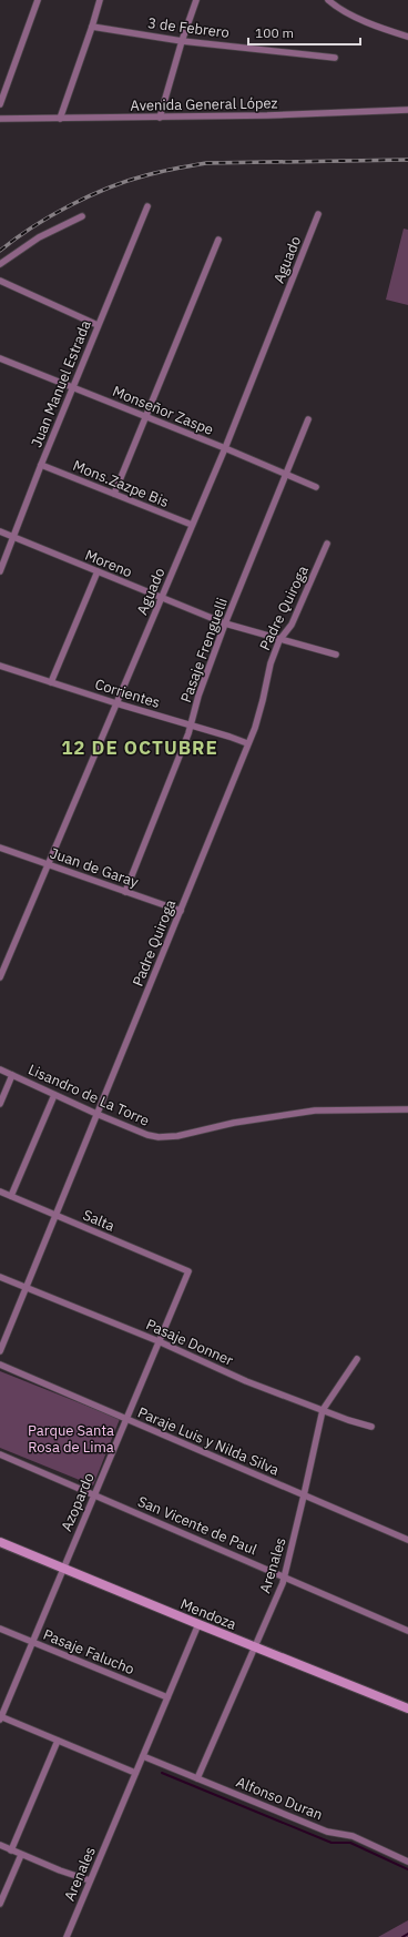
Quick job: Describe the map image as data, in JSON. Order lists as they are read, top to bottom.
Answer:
{
  "streets": {
    "street": [
      "3 de Febrero",
      "Avenida General López",
      "Aguado",
      "Juan Manuel Estrada",
      "Monseñor Zaspe",
      "Mons.Zazpe Bis",
      "Moreno",
      "Padre Quiroga",
      "Pasaje Frenguelli",
      "Corrientes",
      "Juan de Garay",
      "Lisandro de La Torre",
      "Salta",
      "Pasaje Donner",
      "Paraje Luis y Nilda Silva",
      "Azopardo",
      "San Vicente de Paul",
      "Arenales",
      "Mendoza",
      "Pasaje Falucho",
      "Alfonso Duran"
    ]
  },
  "crossings": [
    ["Aguado", "Monseñor Zaspe"],
    ["Aguado", "Mons.Zazpe Bis"],
    ["Aguado", "Moreno"],
    ["Aguado", "Corrientes"],
    ["Aguado", "Juan de Garay"],
    ["Juan Manuel Estrada", "Monseñor Zaspe"],
    ["Juan Manuel Estrada", "Mons.Zazpe Bis"],
    ["Juan Manuel Estrada", "Moreno"],
    ["Monseñor Zaspe", "Pasaje Frenguelli"],
    ["Moreno", "Padre Quiroga"],
    ["Moreno", "Pasaje Frenguelli"],
    ["Padre Quiroga", "Corrientes"],
    ["Padre Quiroga", "Juan de Garay"],
    ["Padre Quiroga", "Lisandro de La Torre"],
    ["Padre Quiroga", "Salta"],
    ["Padre Quiroga", "Pasaje Donner"],
    ["Pasaje Frenguelli", "Corrientes"],
    ["Pasaje Frenguelli", "Juan de Garay"],
    ["Salta", "Azopardo"],
    ["Pasaje Donner", "Azopardo"],
    ["Pasaje Donner", "Arenales"],
    ["Paraje Luis y Nilda Silva", "Azopardo"],
    ["Paraje Luis y Nilda Silva", "Arenales"],
    ["Azopardo", "San Vicente de Paul"],
    ["Azopardo", "Mendoza"],
    ["Azopardo", "Pasaje Falucho"],
    ["San Vicente de Paul", "Arenales"],
    ["Arenales", "Mendoza"],
    ["Arenales", "Pasaje Falucho"],
    ["Arenales", "Alfonso Duran"]
  ],
  "districts": ["12 DE OCTUBRE"],
  "parks": ["Parque Santa Rosa de Lima"],
  "scale_bar": "100 m"
}
